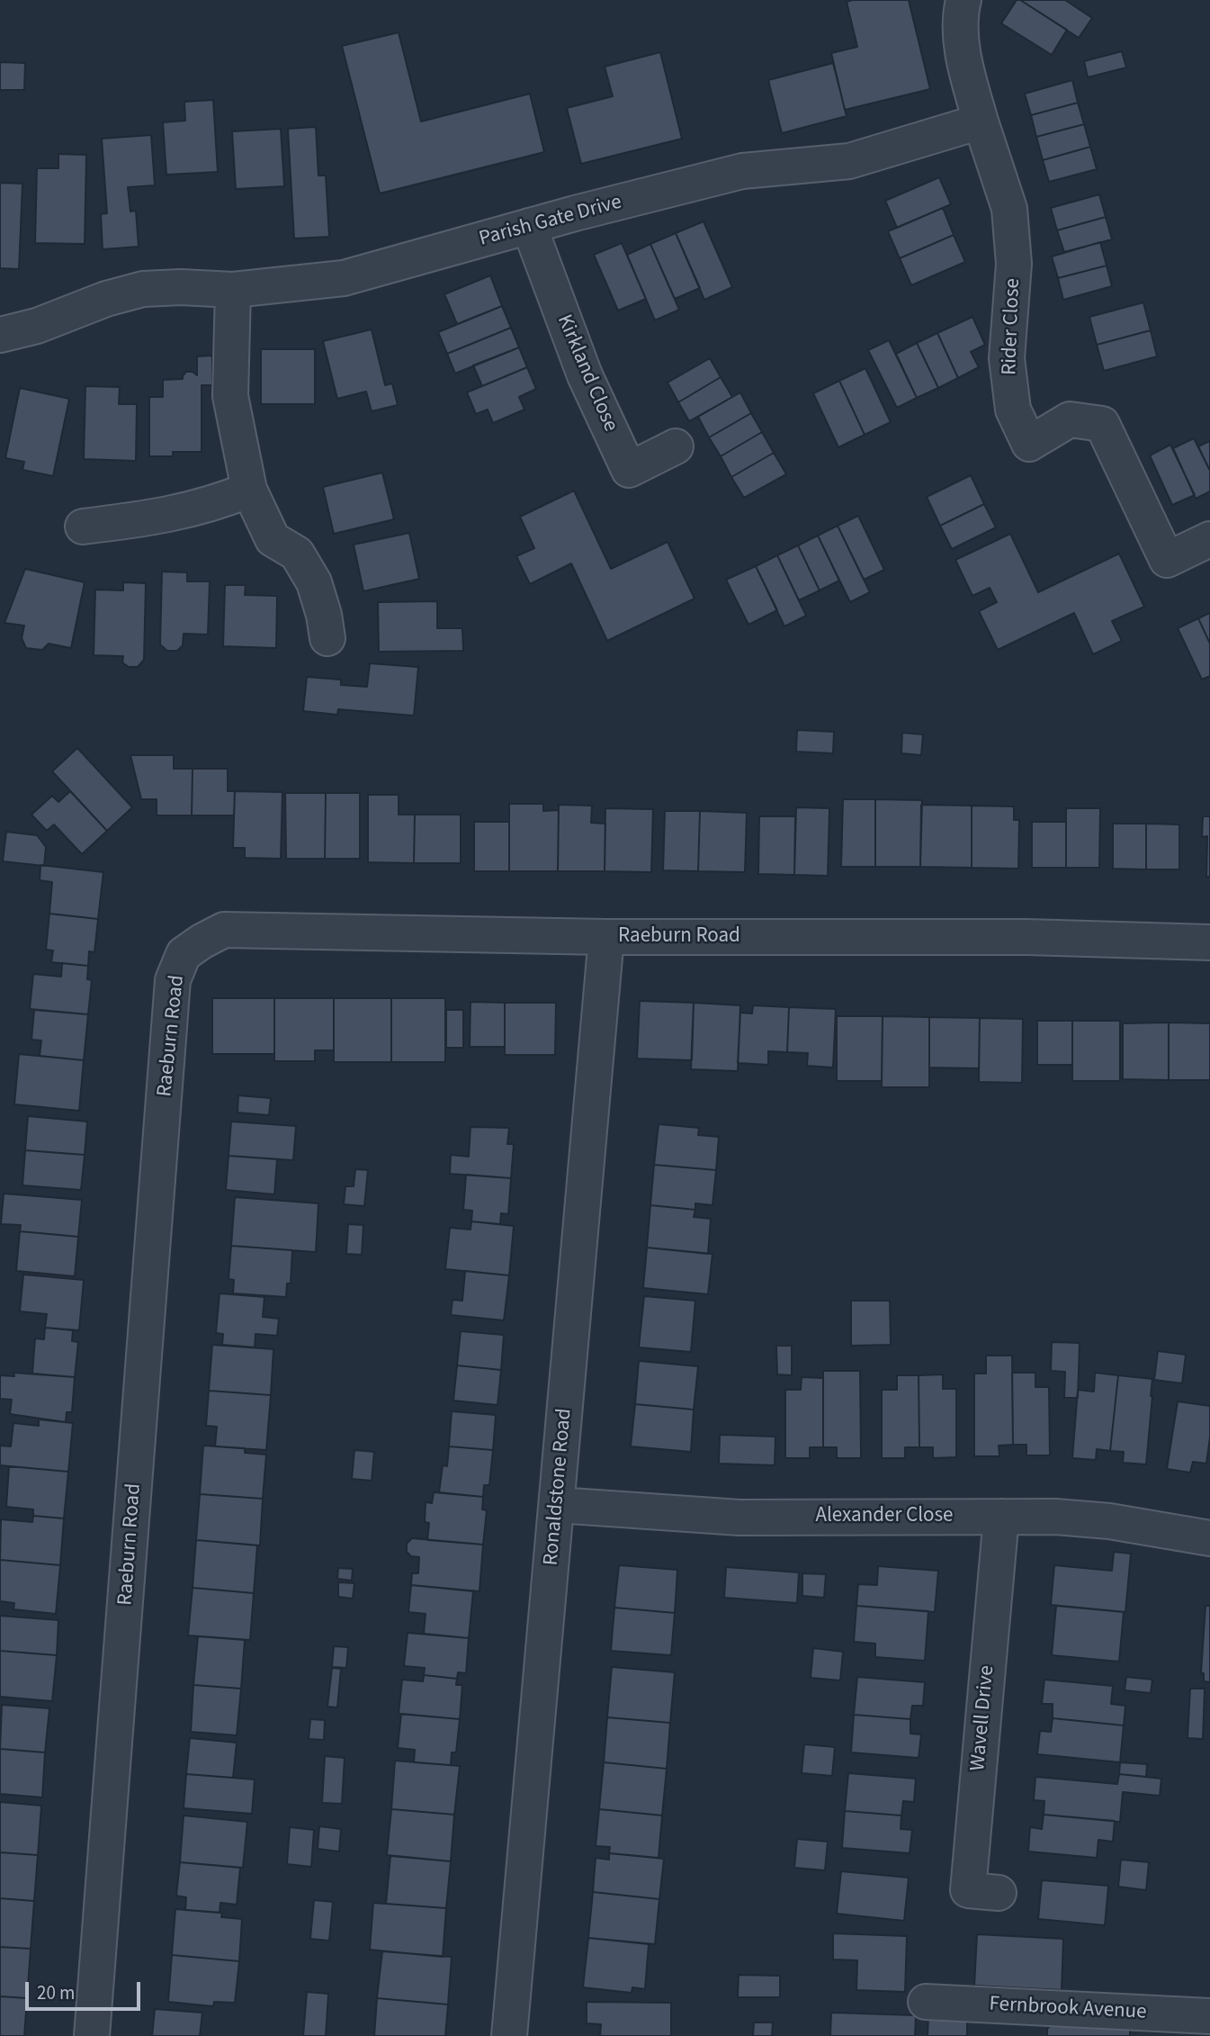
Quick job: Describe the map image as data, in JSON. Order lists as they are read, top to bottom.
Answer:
{
  "streets": {
    "street": [
      "Parish Gate Drive",
      "Rider Close",
      "Kirkland Close",
      "Raeburn Road",
      "Ronaldstone Road",
      "Alexander Close",
      "Wavell Drive",
      "Fernbrook Avenue"
    ]
  },
  "crossings": [
    ["Parish Gate Drive", "Rider Close"],
    ["Parish Gate Drive", "Kirkland Close"],
    ["Raeburn Road", "Ronaldstone Road"],
    ["Ronaldstone Road", "Alexander Close"],
    ["Alexander Close", "Wavell Drive"]
  ],
  "scale_bar": "20 m"
}
